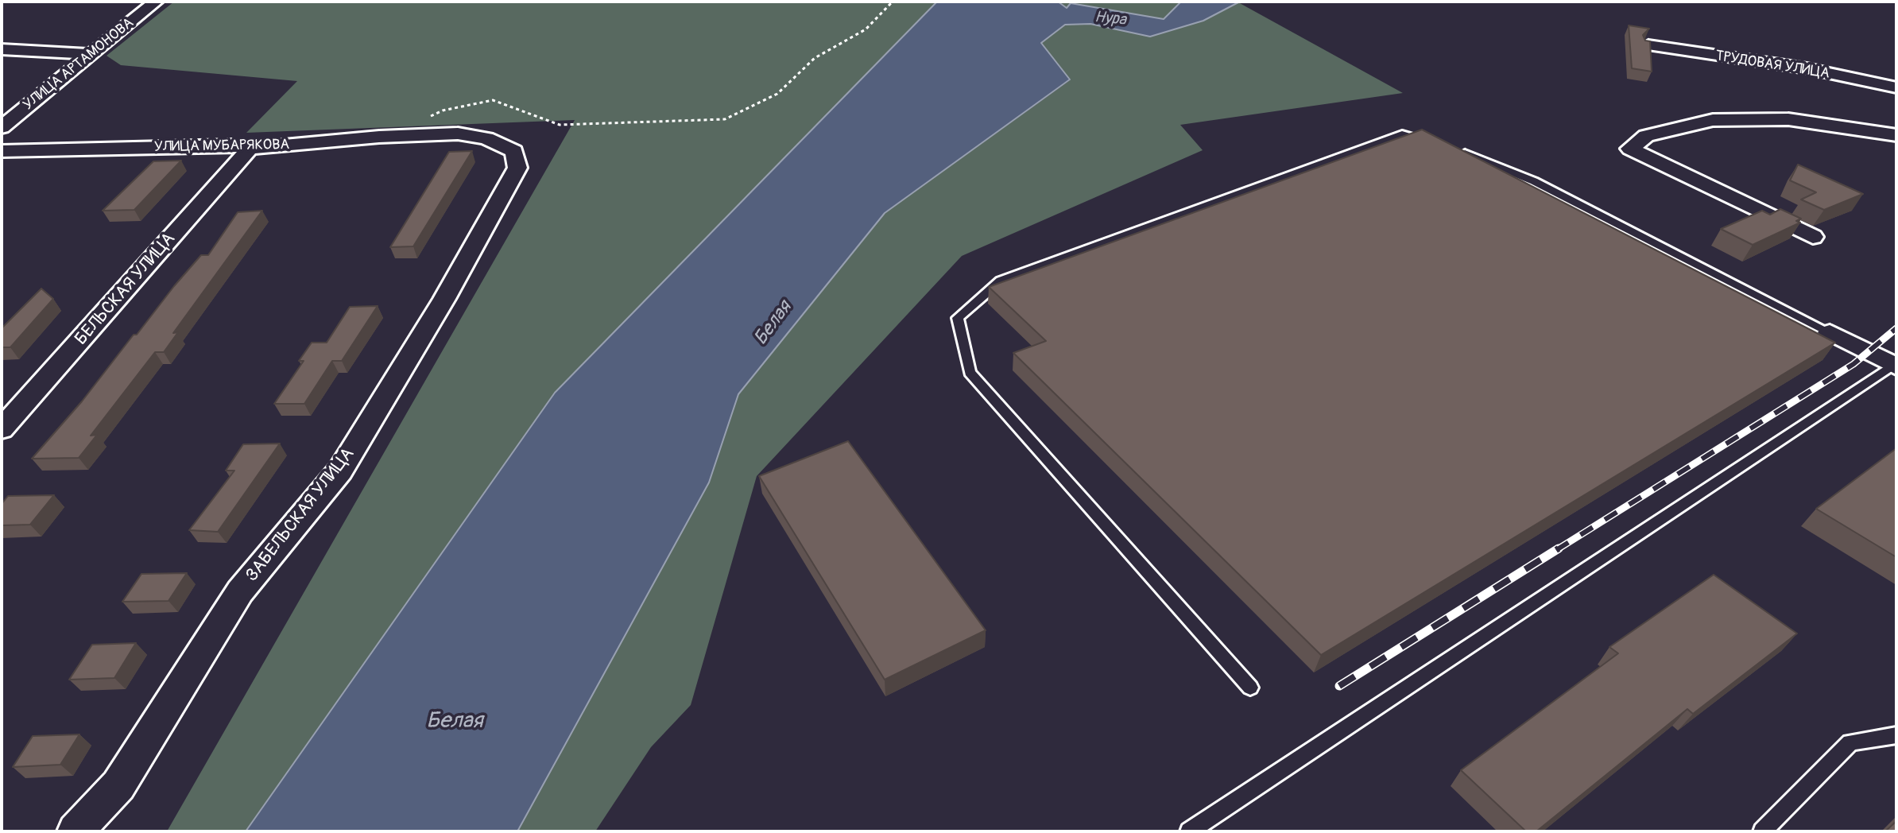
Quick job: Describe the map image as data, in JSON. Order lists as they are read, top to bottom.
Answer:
{
  "streets": {
    "street": [
      "УЛИЦА АРТАМОНОВА",
      "ТРУДОВАЯ УЛИЦА",
      "УЛИЦА МУБАРЯКОВА",
      "БЕЛЬСКАЯ УЛИЦА",
      "ЗАБЕЛЬСКАЯ УЛИЦА"
    ]
  },
  "crossings": [
    ["УЛИЦА МУБАРЯКОВА", "БЕЛЬСКАЯ УЛИЦА"],
    ["УЛИЦА МУБАРЯКОВА", "ЗАБЕЛЬСКАЯ УЛИЦА"]
  ],
  "water": ["Нура", "Белая"]
}
